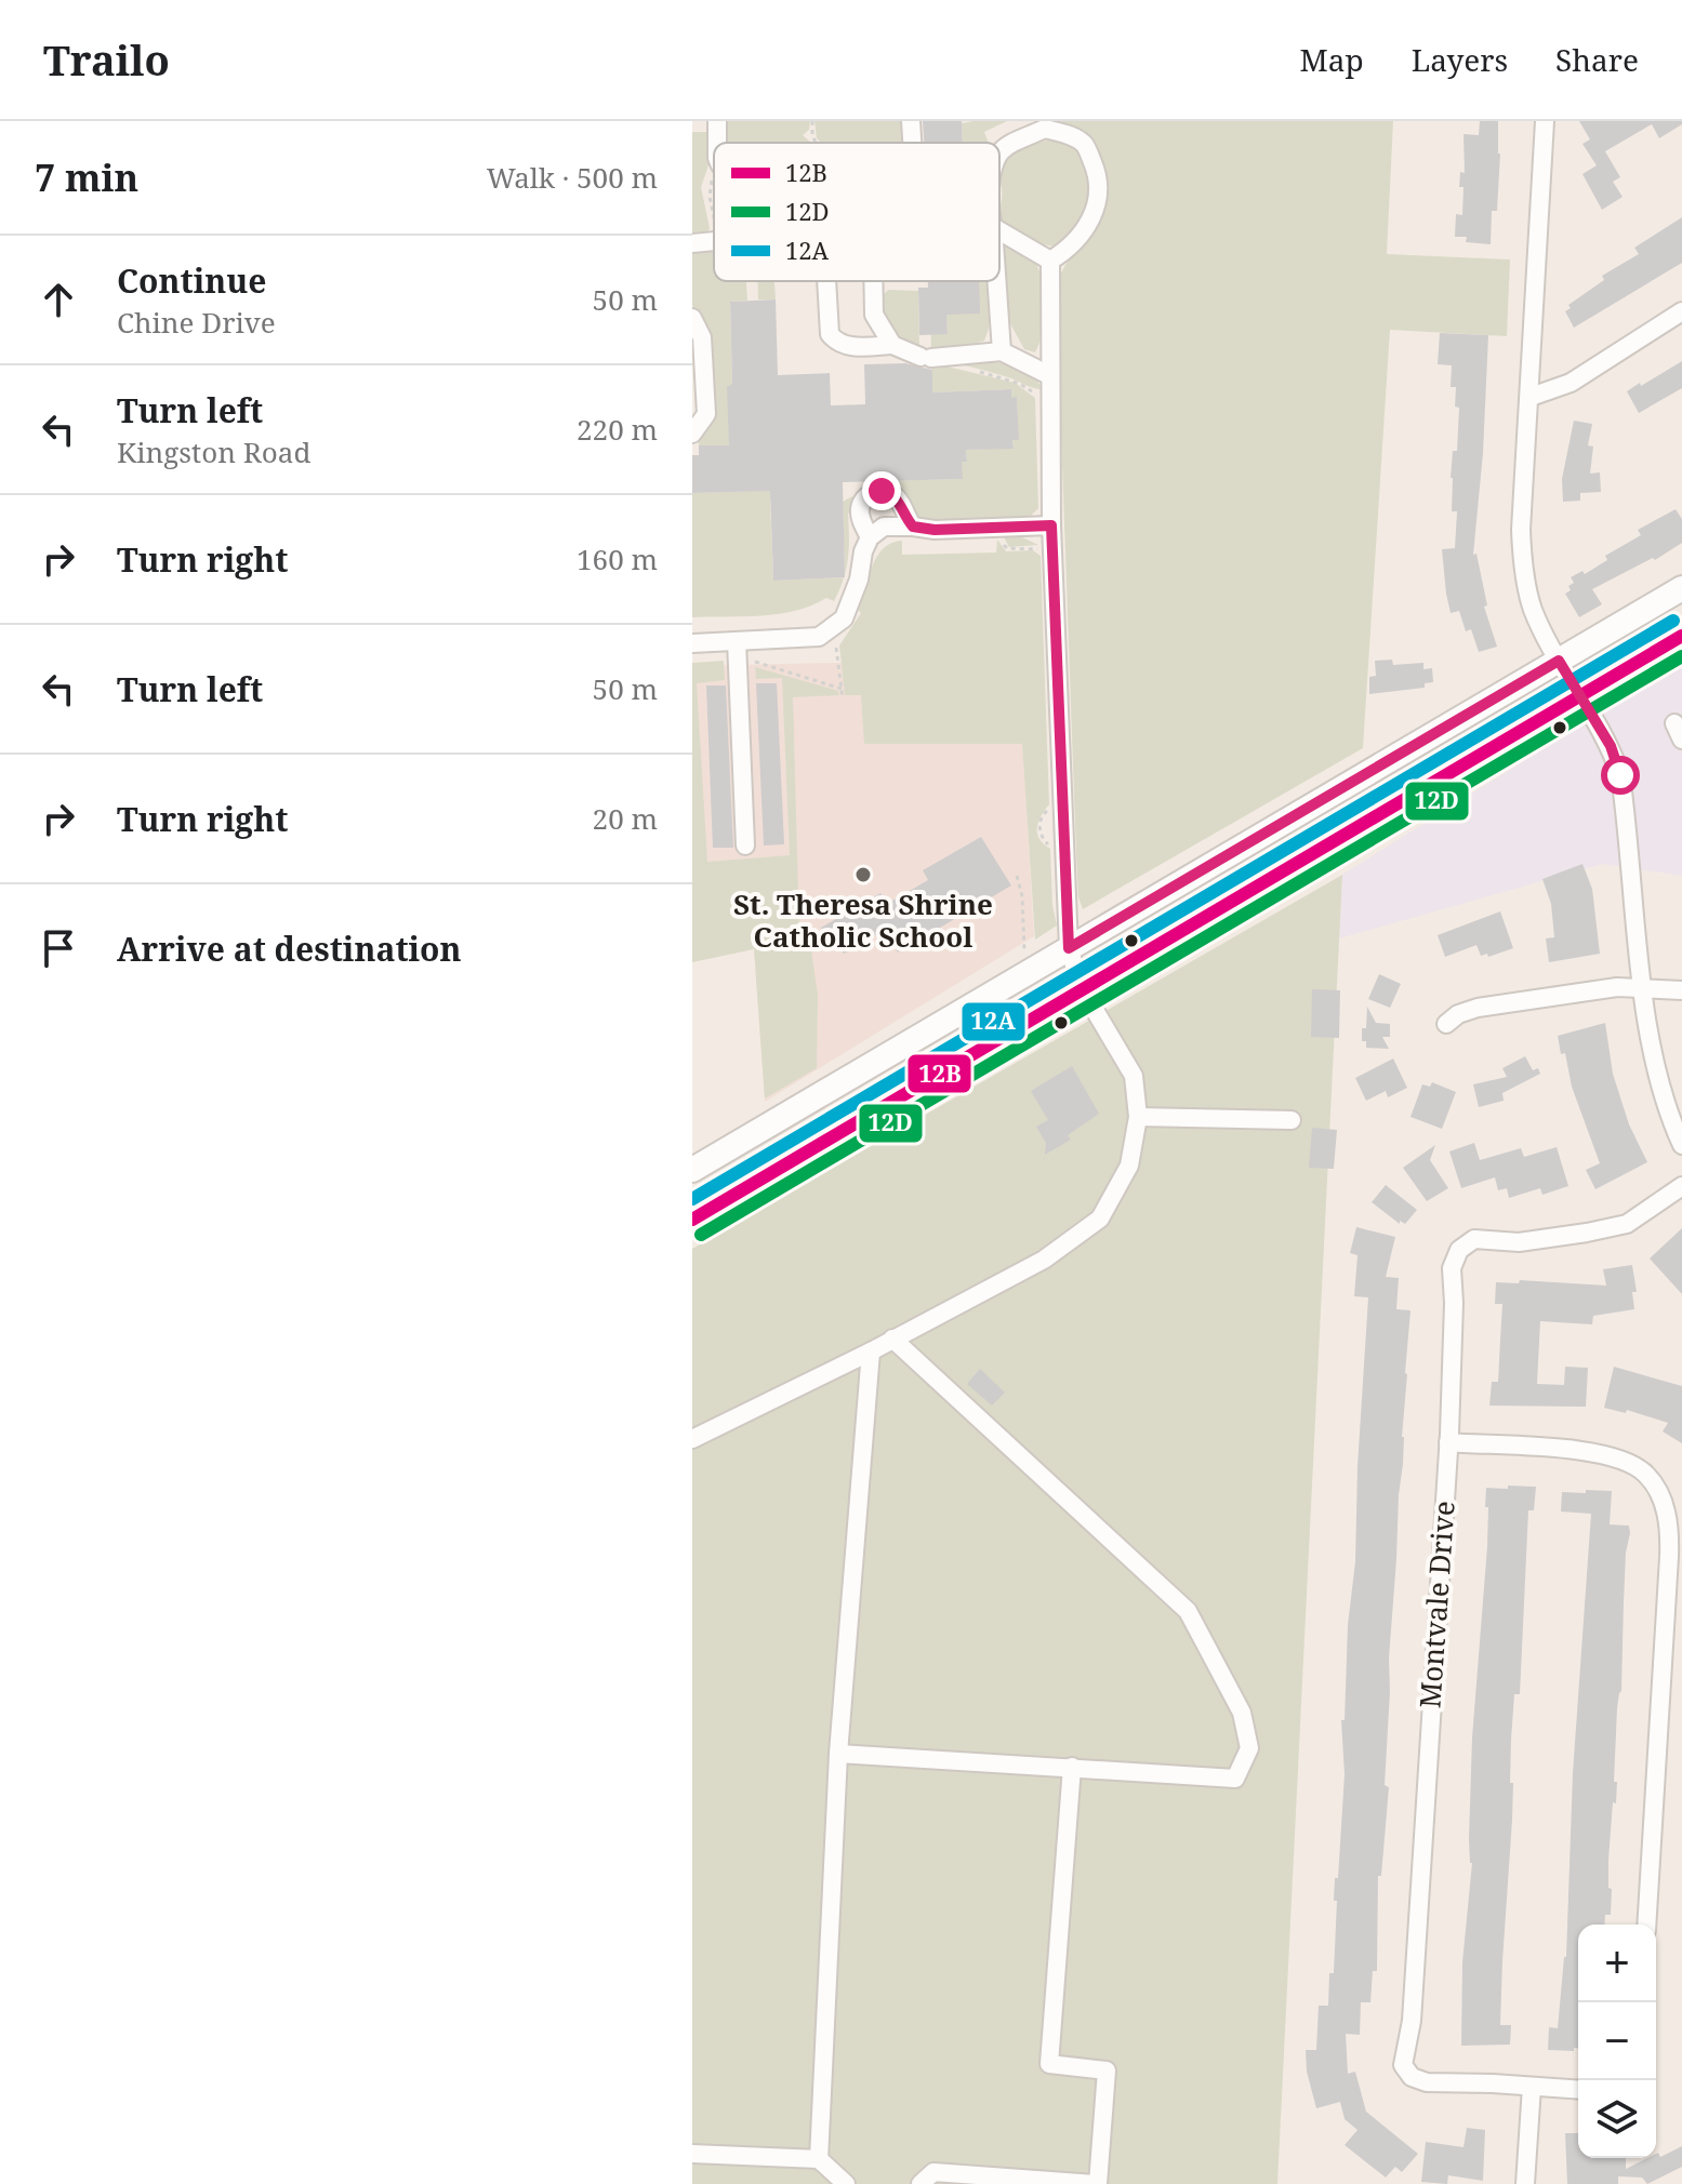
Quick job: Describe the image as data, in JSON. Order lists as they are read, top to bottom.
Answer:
{
  "streets": {
    "street": ["Montvale Drive"]
  },
  "places": ["St. Theresa Shrine Catholic School"],
  "lines": ["transit line 12A", "transit line 12B", "transit line 12D"],
  "legend": ["12B", "12D", "12A"],
  "page": {
    "header": "Trailo",
    "nav": ["Map", "Layers", "Share"],
    "heading": ["7 min", "Walk · 500 m"],
    "list": [
      ["Continue", "Chine Drive", "50 m"],
      ["Turn left", "Kingston Road", "220 m"],
      ["Turn right", "160 m"],
      ["Turn left", "50 m"],
      ["Turn right", "20 m"],
      "Arrive at destination"
    ],
    "map_buttons": ["+", "−"]
  }
}
